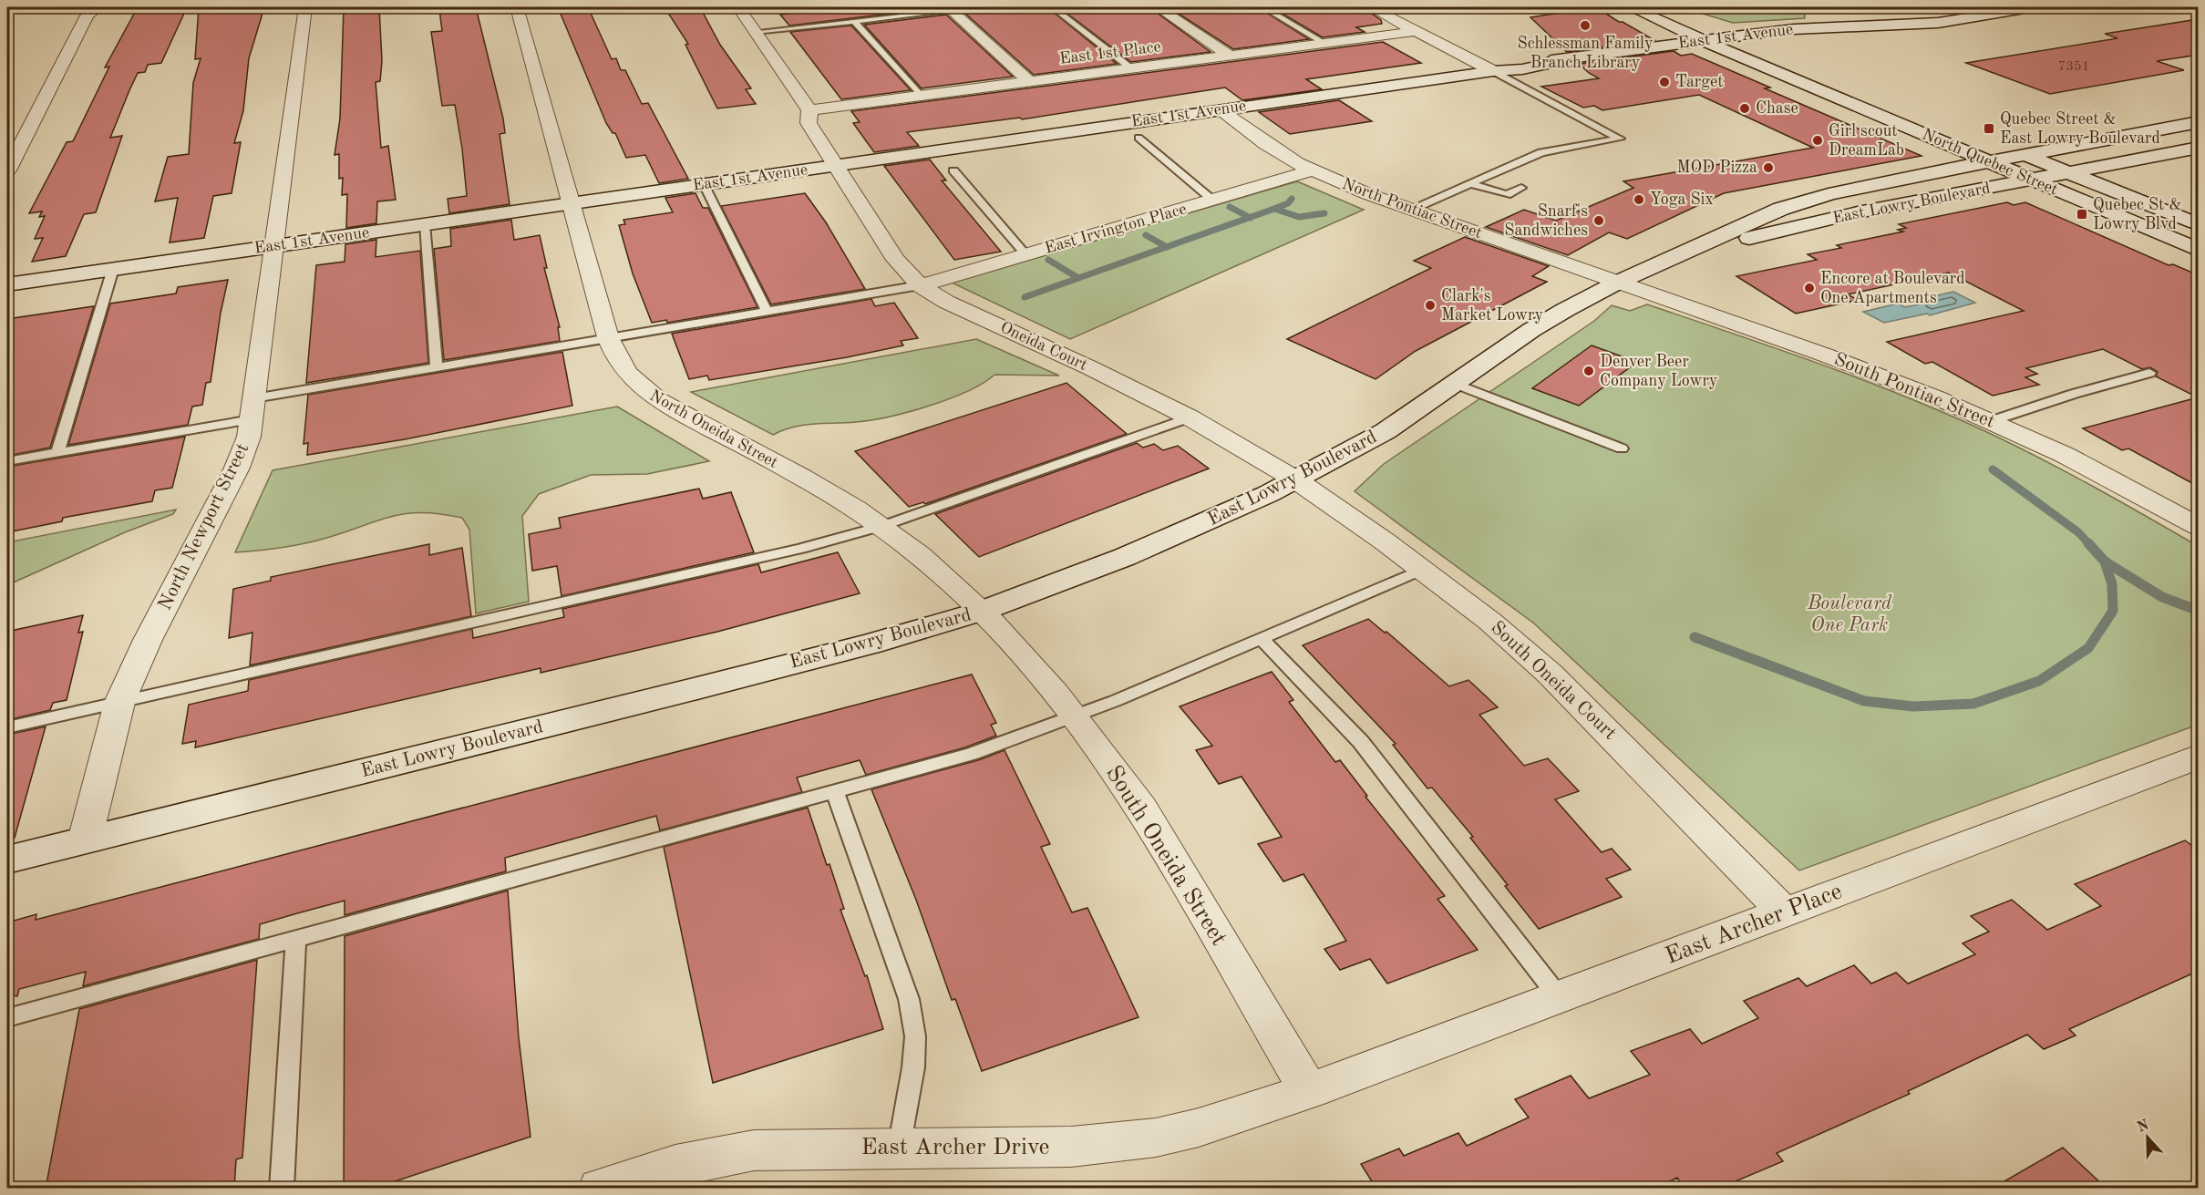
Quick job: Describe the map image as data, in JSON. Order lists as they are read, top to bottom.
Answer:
{
  "streets": {
    "street": [
      "East 1st Avenue",
      "East 1st Place",
      "North Quebec Street",
      "East Lowry Boulevard",
      "North Pontiac Street",
      "East Irvington Place",
      "Oneida Court",
      "South Pontiac Street",
      "North Oneida Street",
      "North Newport Street",
      "South Oneida Court",
      "South Oneida Street",
      "East Archer Place",
      "East Archer Drive"
    ]
  },
  "crossings": [
    ["East 1st Avenue", "North Quebec Street"],
    ["East 1st Avenue", "North Pontiac Street"],
    ["East 1st Avenue", "Oneida Court"],
    ["East 1st Avenue", "North Oneida Street"],
    ["East 1st Avenue", "North Newport Street"],
    ["East 1st Place", "Oneida Court"],
    ["North Quebec Street", "East Lowry Boulevard"],
    ["East Lowry Boulevard", "North Pontiac Street"],
    ["East Lowry Boulevard", "Oneida Court"],
    ["East Lowry Boulevard", "South Pontiac Street"],
    ["East Lowry Boulevard", "North Oneida Street"],
    ["East Lowry Boulevard", "North Newport Street"],
    ["East Lowry Boulevard", "South Oneida Court"],
    ["East Lowry Boulevard", "South Oneida Street"],
    ["North Pontiac Street", "East Irvington Place"],
    ["North Pontiac Street", "South Pontiac Street"],
    ["East Irvington Place", "Oneida Court"],
    ["Oneida Court", "South Oneida Court"],
    ["North Oneida Street", "South Oneida Street"],
    ["South Oneida Court", "East Archer Place"],
    ["South Oneida Street", "East Archer Place"],
    ["South Oneida Street", "East Archer Drive"],
    ["East Archer Place", "East Archer Drive"]
  ],
  "parks": ["Boulevard One Park"],
  "places": {
    "other": [
      "Schlessman Family Branch Library",
      "Target",
      "Chase",
      "Girl scout DreamLab",
      "MOD Pizza",
      "Yoga Six",
      "Snarf's Sandwiches",
      "Encore at Boulevard One Apartments",
      "Clark's Market Lowry",
      "Denver Beer Company Lowry"
    ],
    "transit": ["Quebec Street & East Lowry Boulevard", "Quebec St & Lowry Blvd"]
  },
  "house_numbers": ["7351"],
  "north": "top"
}
